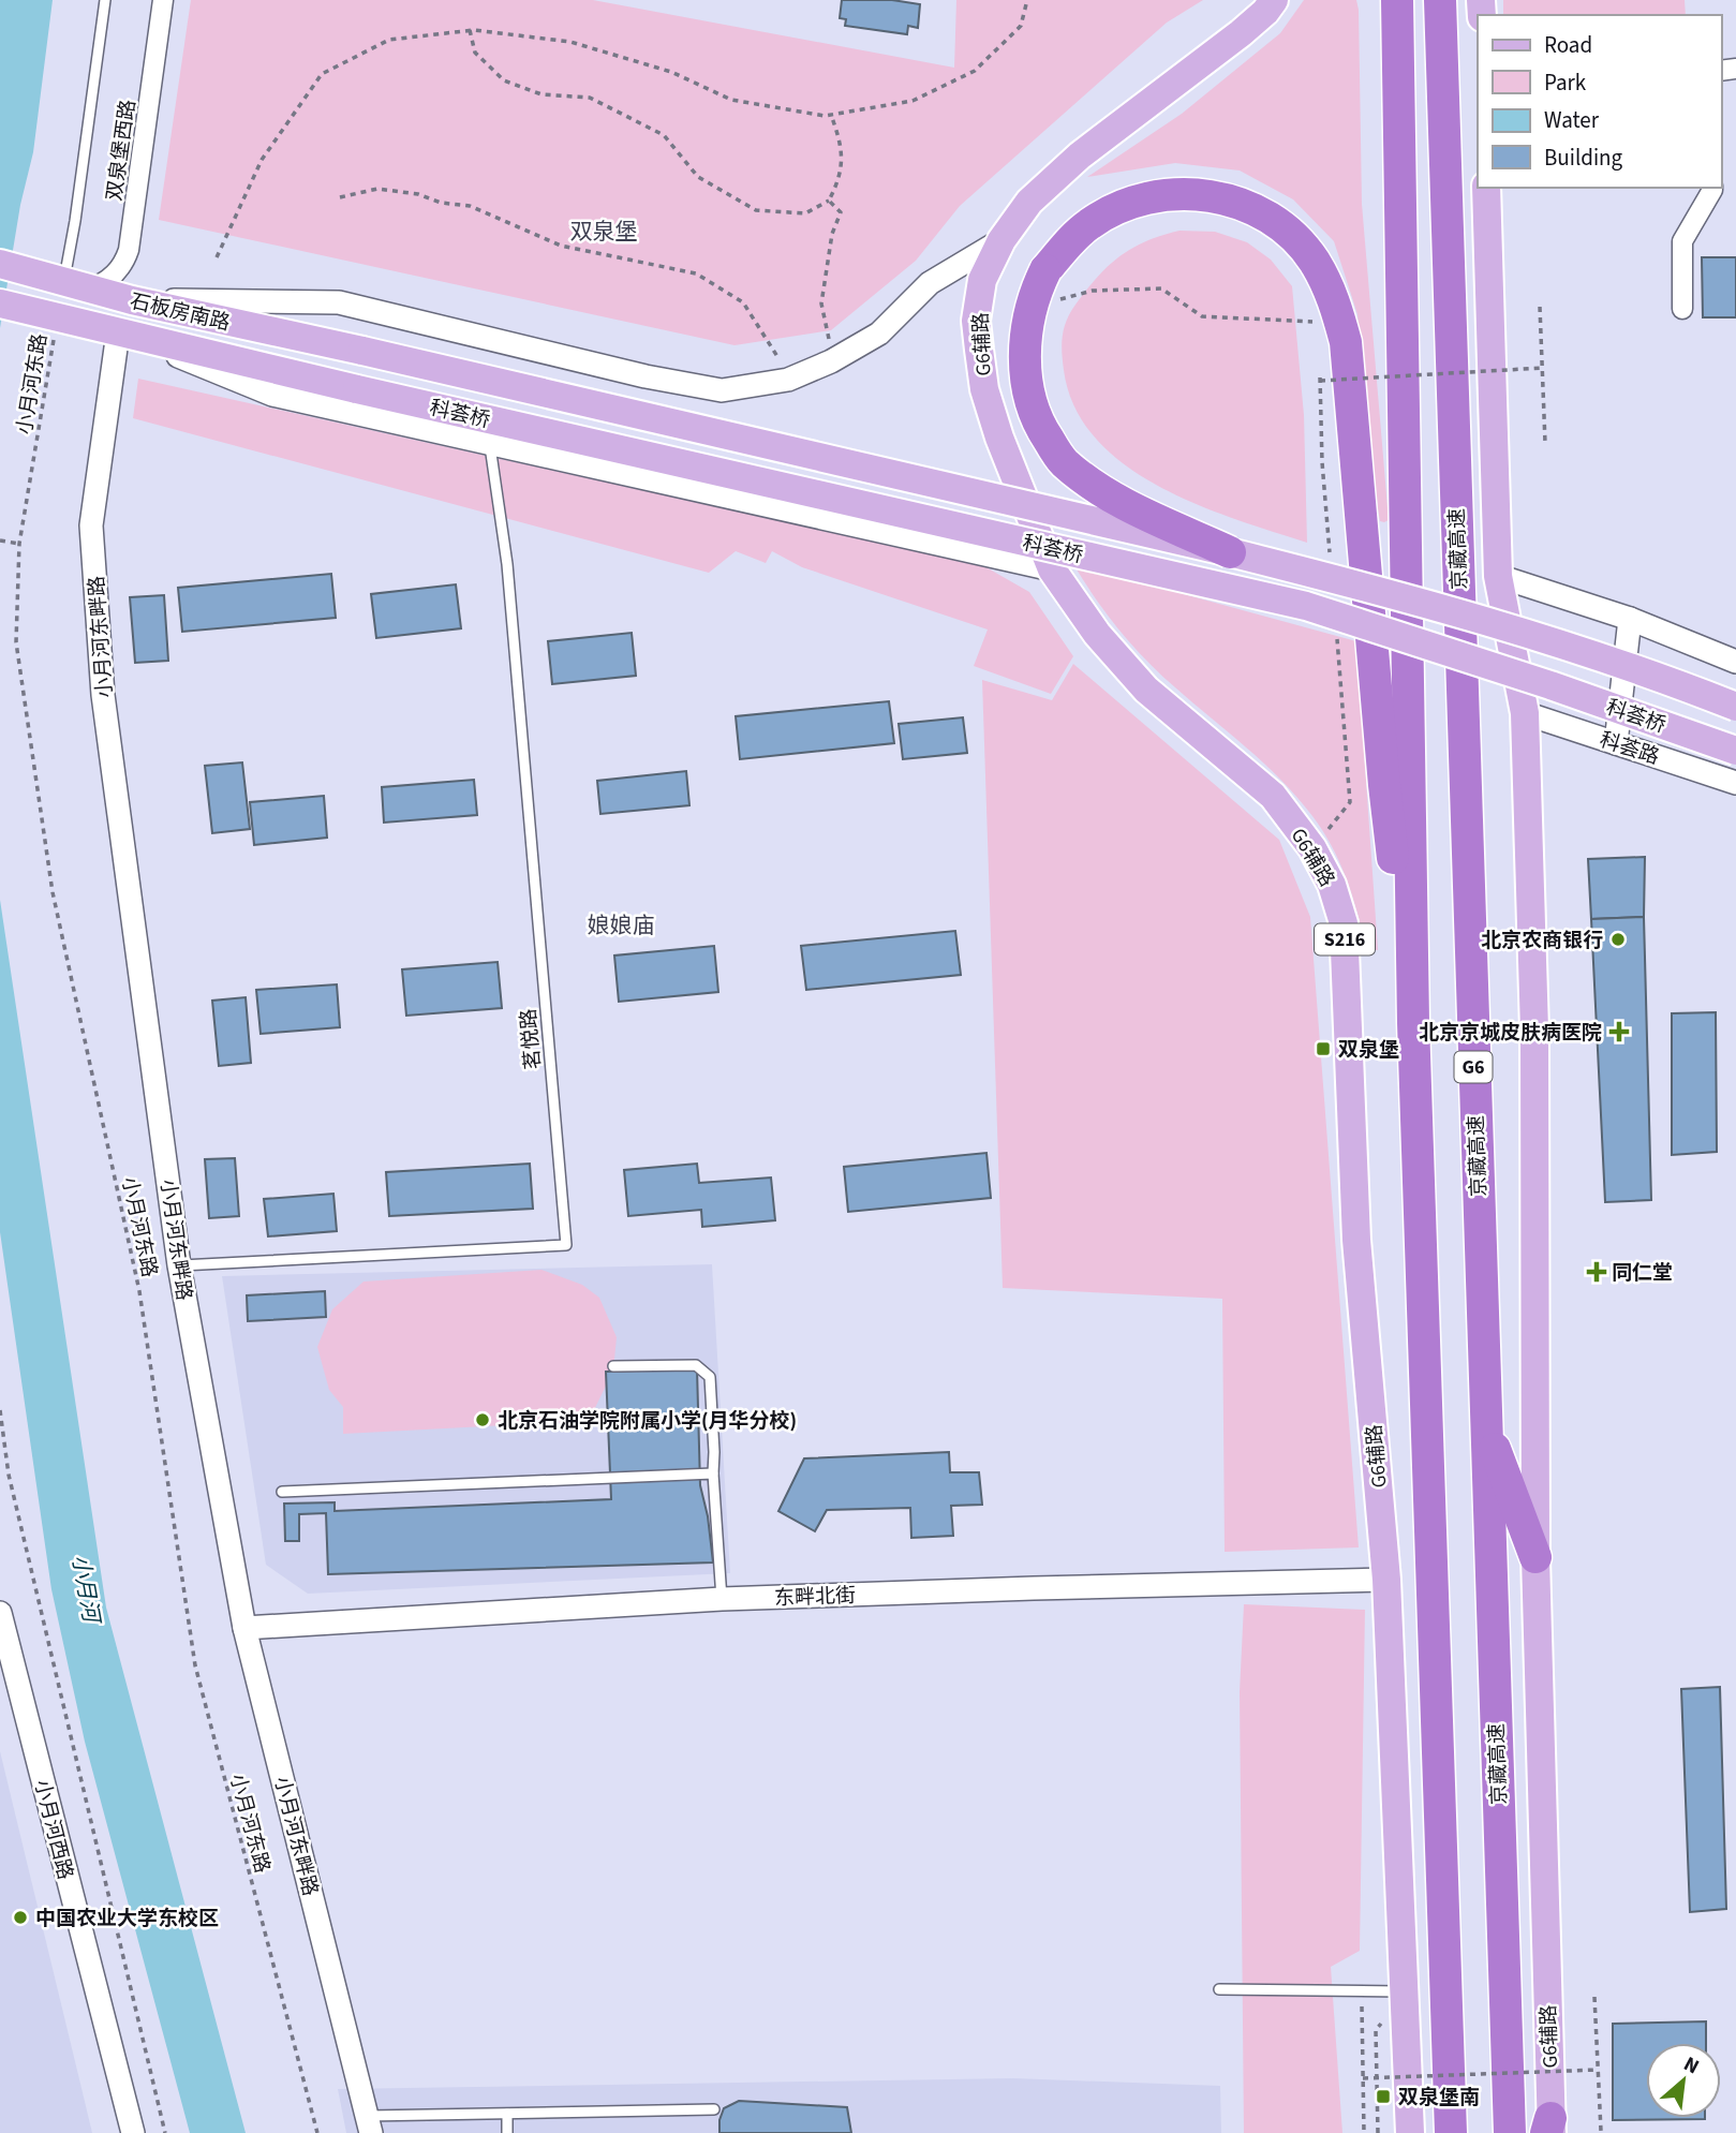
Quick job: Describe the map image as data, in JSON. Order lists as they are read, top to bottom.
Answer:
{
  "streets": {
    "highway": ["京藏高速", "G6"],
    "main road": [
      "石板房南路",
      "G6辅路",
      "科荟桥",
      "S216"
    ],
    "street": [
      "双泉堡西路",
      "小月河东畔路",
      "科荟路",
      "东畔北街",
      "小月河西路"
    ],
    "lane": ["茗悦路"],
    "path": ["小月河东路"]
  },
  "crossings": [
    ["双泉堡西路", "石板房南路"],
    ["石板房南路", "小月河东路"],
    ["石板房南路", "科荟桥"],
    ["石板房南路", "小月河东畔路"],
    ["G6辅路", "科荟路"],
    ["G6辅路", "东畔北街"],
    ["小月河东畔路", "茗悦路"],
    ["小月河东畔路", "东畔北街"]
  ],
  "districts": ["双泉堡", "娘娘庙"],
  "water": ["小月河"],
  "places": {
    "other": ["北京农商银行", "北京石油学院附属小学(月华分校)", "中国农业大学东校区"],
    "health": ["北京京城皮肤病医院", "同仁堂"],
    "transit": ["双泉堡", "双泉堡南"]
  },
  "legend": [
    "Road",
    "Park",
    "Water",
    "Building"
  ],
  "north": "top right"
}
